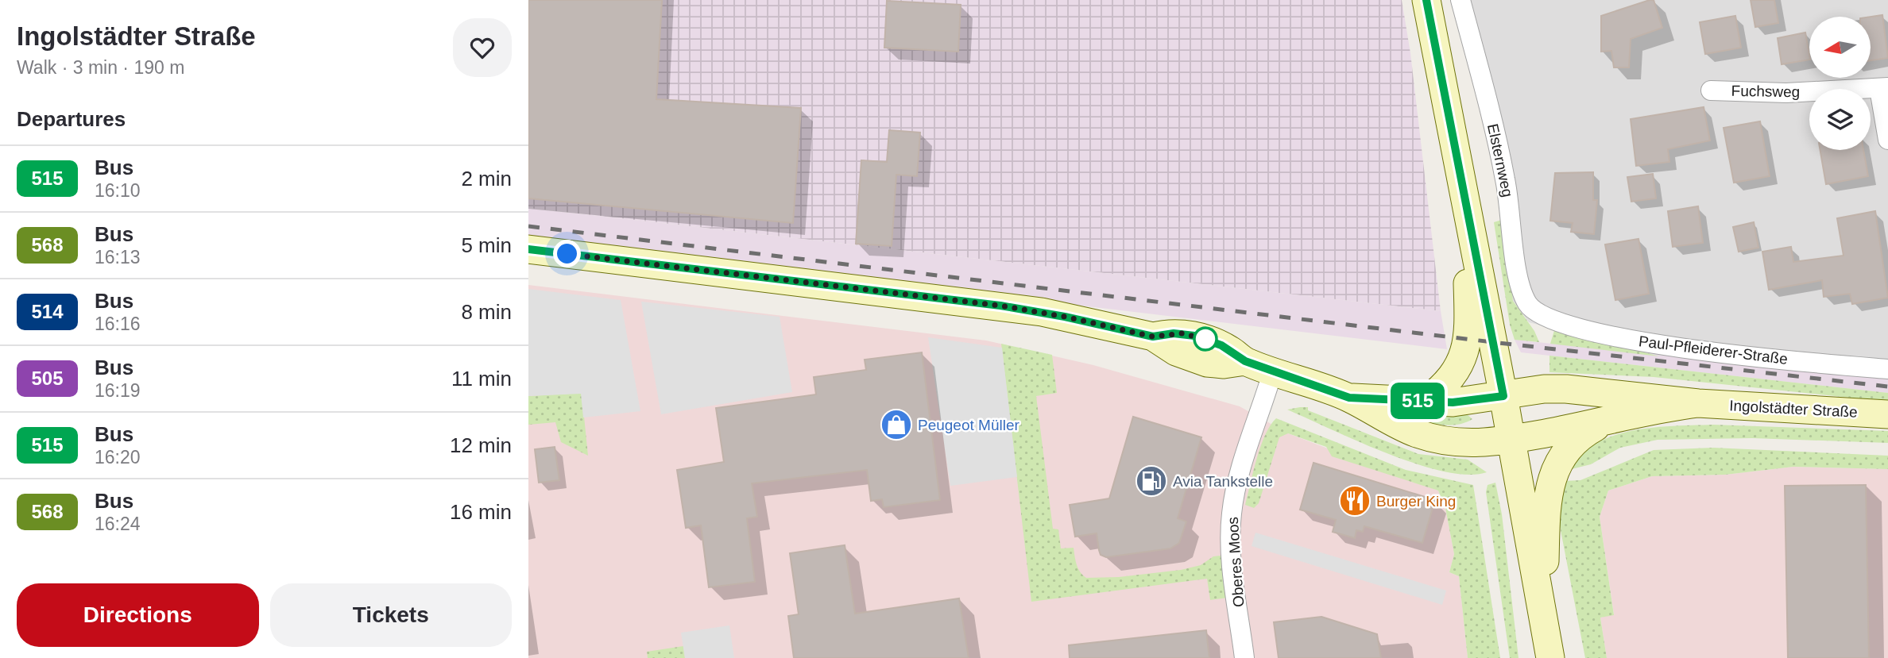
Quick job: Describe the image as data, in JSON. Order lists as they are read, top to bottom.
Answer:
{
  "streets": {
    "street": [
      "Fuchsweg",
      "Elsternweg",
      "Paul-Pfleiderer-Straße",
      "Ingolstädter Straße",
      "Oberes Moos"
    ]
  },
  "crossings": [
    ["Elsternweg", "Paul-Pfleiderer-Straße"],
    ["Ingolstädter Straße", "Oberes Moos"]
  ],
  "places": {
    "shop": ["Peugeot Müller"],
    "fuel station": ["Avia Tankstelle"],
    "restaurant": ["Burger King"]
  },
  "lines": ["bus line 515"],
  "north": "left",
  "page": {
    "heading": [
      ["Ingolstädter Straße", "Walk · 3 min · 190 m"],
      "Departures"
    ],
    "on_map": "515",
    "list": [
      {
        "mark": "515",
        "name": "Bus",
        "note": "16:10",
        "value": "2 min"
      },
      {
        "mark": "568",
        "name": "Bus",
        "note": "16:13",
        "value": "5 min"
      },
      {
        "mark": "514",
        "name": "Bus",
        "note": "16:16",
        "value": "8 min"
      },
      {
        "mark": "505",
        "name": "Bus",
        "note": "16:19",
        "value": "11 min"
      },
      {
        "mark": "515",
        "name": "Bus",
        "note": "16:20",
        "value": "12 min"
      },
      {
        "mark": "568",
        "name": "Bus",
        "note": "16:24",
        "value": "16 min"
      }
    ],
    "buttons": ["Directions", "Tickets"]
  }
}
